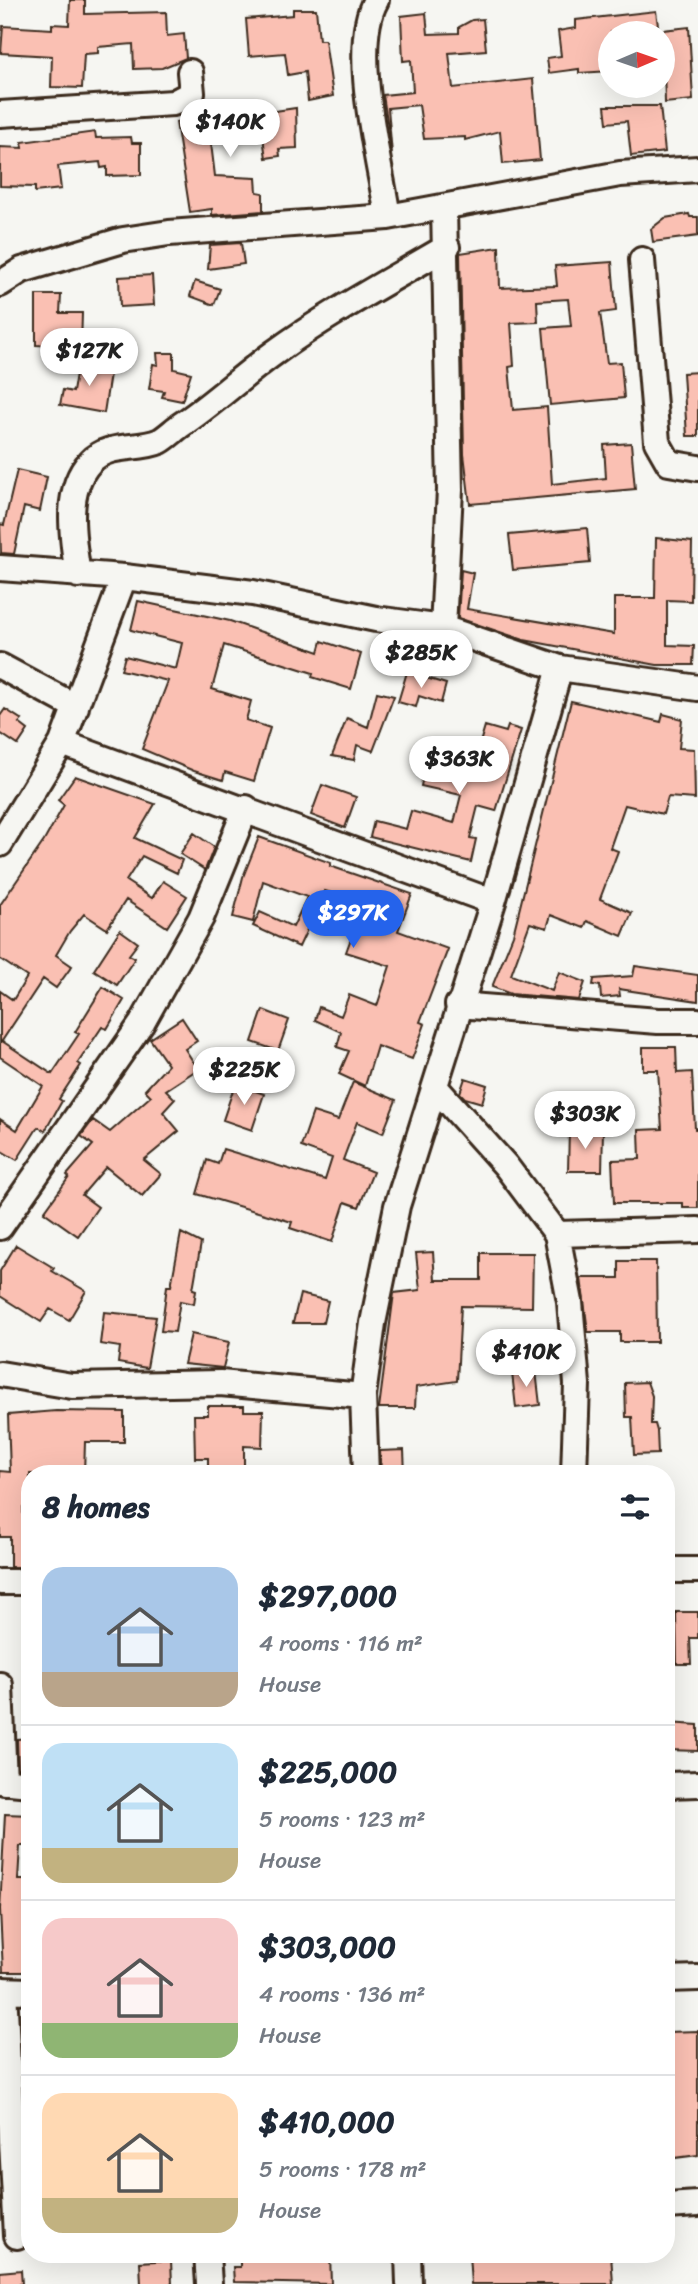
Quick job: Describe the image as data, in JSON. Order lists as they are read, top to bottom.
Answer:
{
  "north": "right",
  "page": {
    "price": [
      "$140K",
      "$127K",
      "$285K",
      "$363K",
      "$297K",
      "$225K",
      "$303K",
      "$410K"
    ],
    "heading": "8 homes",
    "list": [
      {
        "name": "$297,000",
        "note": "4 rooms · 116 m² · House"
      },
      {
        "name": "$225,000",
        "note": "5 rooms · 123 m² · House"
      },
      {
        "name": "$303,000",
        "note": "4 rooms · 136 m² · House"
      },
      {
        "name": "$410,000",
        "note": "5 rooms · 178 m² · House"
      }
    ]
  }
}
